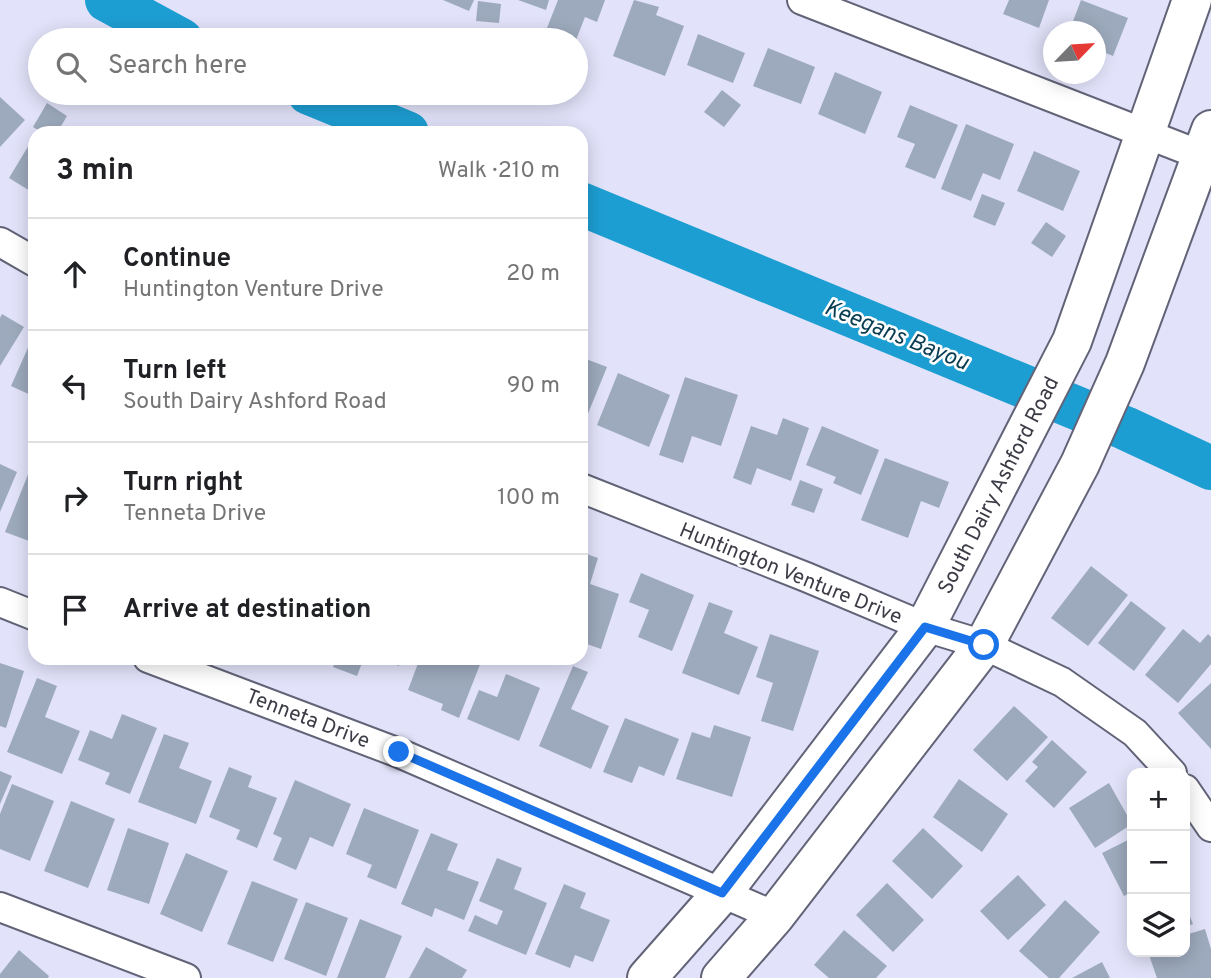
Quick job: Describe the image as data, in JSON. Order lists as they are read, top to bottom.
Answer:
{
  "streets": {
    "main road": ["South Dairy Ashford Road"],
    "street": ["Huntington Venture Drive", "Tenneta Drive"]
  },
  "crossings": [
    ["South Dairy Ashford Road", "Huntington Venture Drive"],
    ["South Dairy Ashford Road", "Tenneta Drive"]
  ],
  "water": ["Keegans Bayou"],
  "north": "top right",
  "page": {
    "search": "Search here",
    "heading": ["3 min", "Walk · 210 m"],
    "list": [
      ["Continue", "Huntington Venture Drive", "20 m"],
      ["Turn left", "South Dairy Ashford Road", "90 m"],
      ["Turn right", "Tenneta Drive", "100 m"],
      "Arrive at destination"
    ],
    "map_buttons": ["+", "−"]
  }
}
